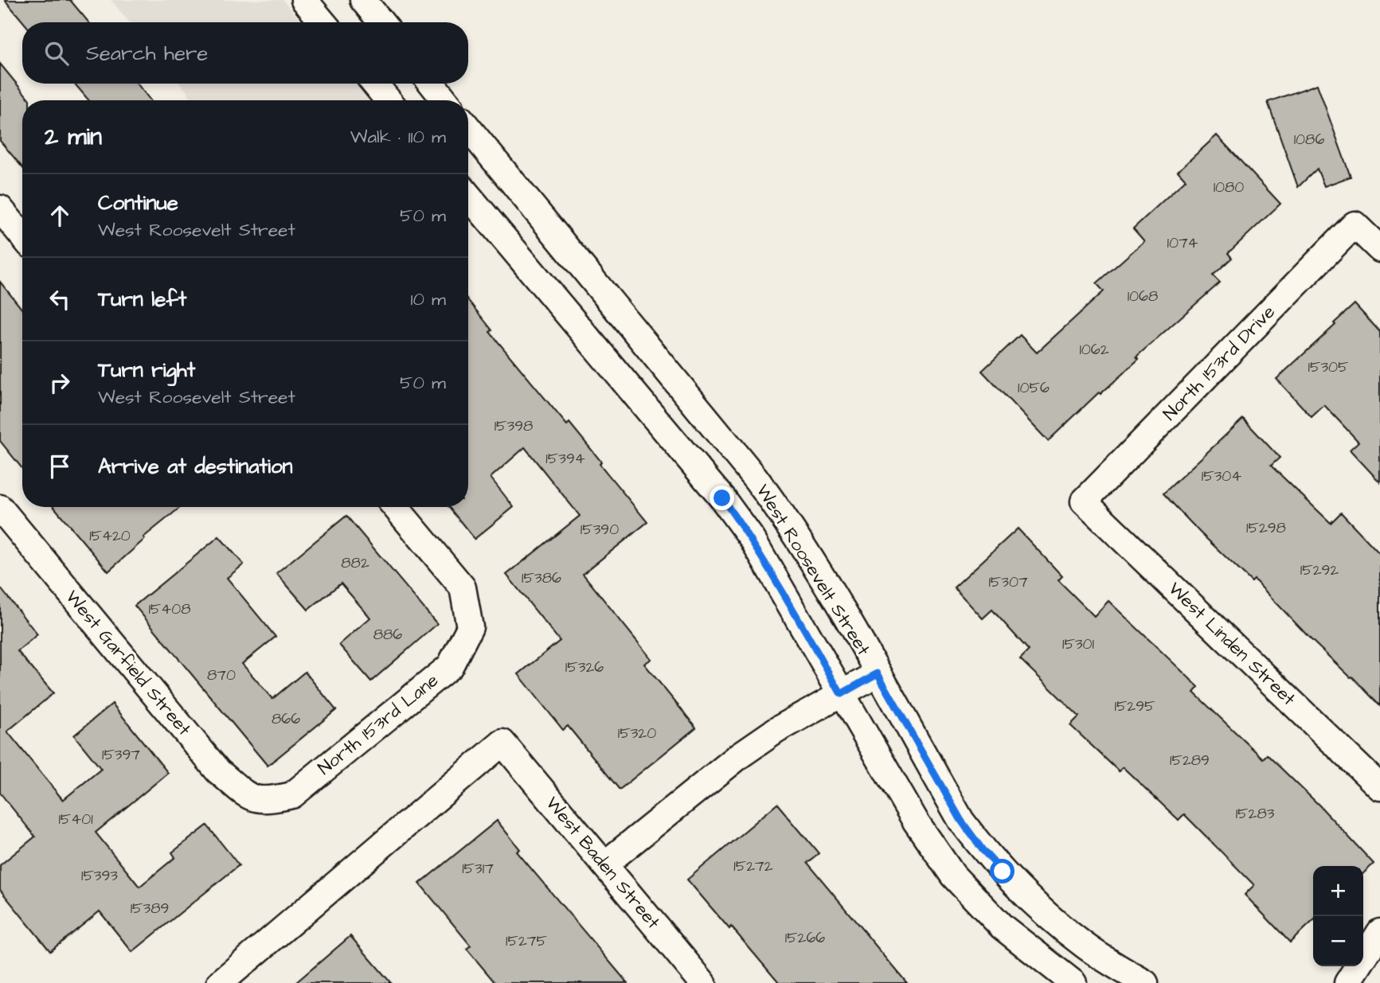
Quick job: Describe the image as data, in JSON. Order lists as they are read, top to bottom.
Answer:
{
  "streets": {
    "street": [
      "North 153rd Drive",
      "West Roosevelt Street",
      "West Linden Street",
      "West Garfield Street",
      "North 153rd Lane",
      "West Baden Street"
    ]
  },
  "crossings": [
    ["North 153rd Drive", "West Linden Street"],
    ["West Garfield Street", "North 153rd Lane"]
  ],
  "house_numbers": [
    "1086",
    "1080",
    "1074",
    "1068",
    "1062",
    "15305",
    "1056",
    "15398",
    "15394",
    "15304",
    "15298",
    "15390",
    "15420",
    "882",
    "15292",
    "15386",
    "15307",
    "15408",
    "886",
    "15301",
    "15326",
    "870",
    "15295",
    "866",
    "15320",
    "15397",
    "15289",
    "15283",
    "15401",
    "15272",
    "15317",
    "15393",
    "15389",
    "15266",
    "15275"
  ],
  "page": {
    "search": "Search here",
    "heading": ["2 min", "Walk · 110 m"],
    "list": [
      ["Continue", "West Roosevelt Street", "50 m"],
      ["Turn left", "10 m"],
      ["Turn right", "West Roosevelt Street", "50 m"],
      "Arrive at destination"
    ],
    "map_buttons": ["+", "−"]
  }
}
